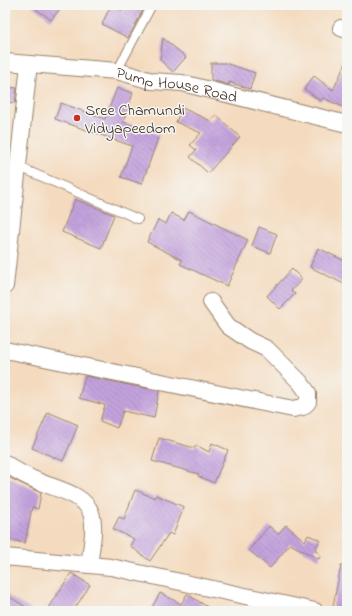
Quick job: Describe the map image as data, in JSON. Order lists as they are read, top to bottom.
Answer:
{
  "streets": {
    "street": ["Pump House Road"]
  },
  "places": ["Sree Chamundi Vidyapeedom"]
}
